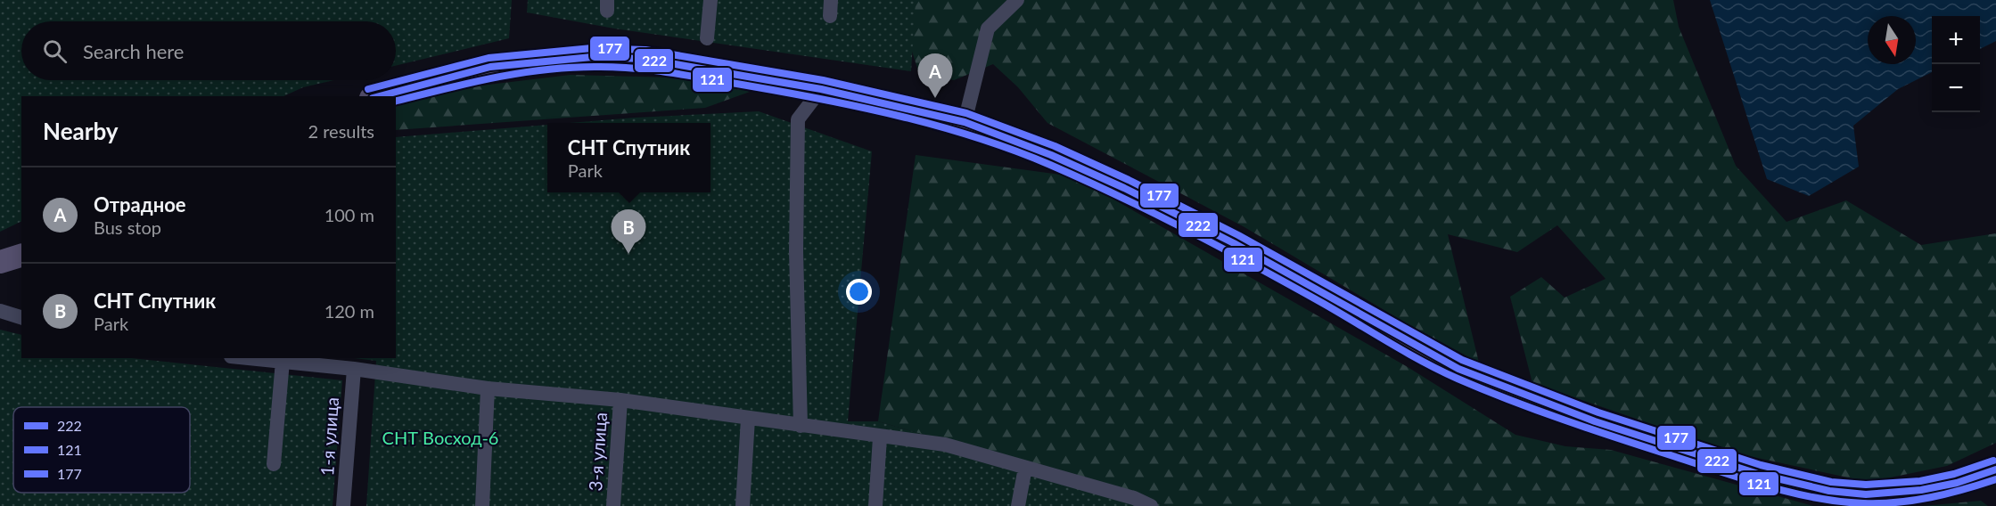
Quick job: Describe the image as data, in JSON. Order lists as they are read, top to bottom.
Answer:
{
  "streets": {
    "street": ["1-я улица", "3-я улица"]
  },
  "parks": ["СНТ Восход-6"],
  "lines": ["transit line 177", "transit line 222", "transit line 121"],
  "legend": ["222", "121", "177"],
  "north": "bottom",
  "page": {
    "map_buttons": ["+", "−"],
    "search": "Search here",
    "pins": ["A", "B"],
    "heading": ["Nearby", "2 results"],
    "popup": ["СНТ Спутник", "Park"],
    "list": [
      {
        "mark": "A",
        "name": "Отрадное",
        "note": "Bus stop",
        "value": "100 m"
      },
      {
        "mark": "B",
        "name": "СНТ Спутник",
        "note": "Park",
        "value": "120 m"
      }
    ]
  }
}
